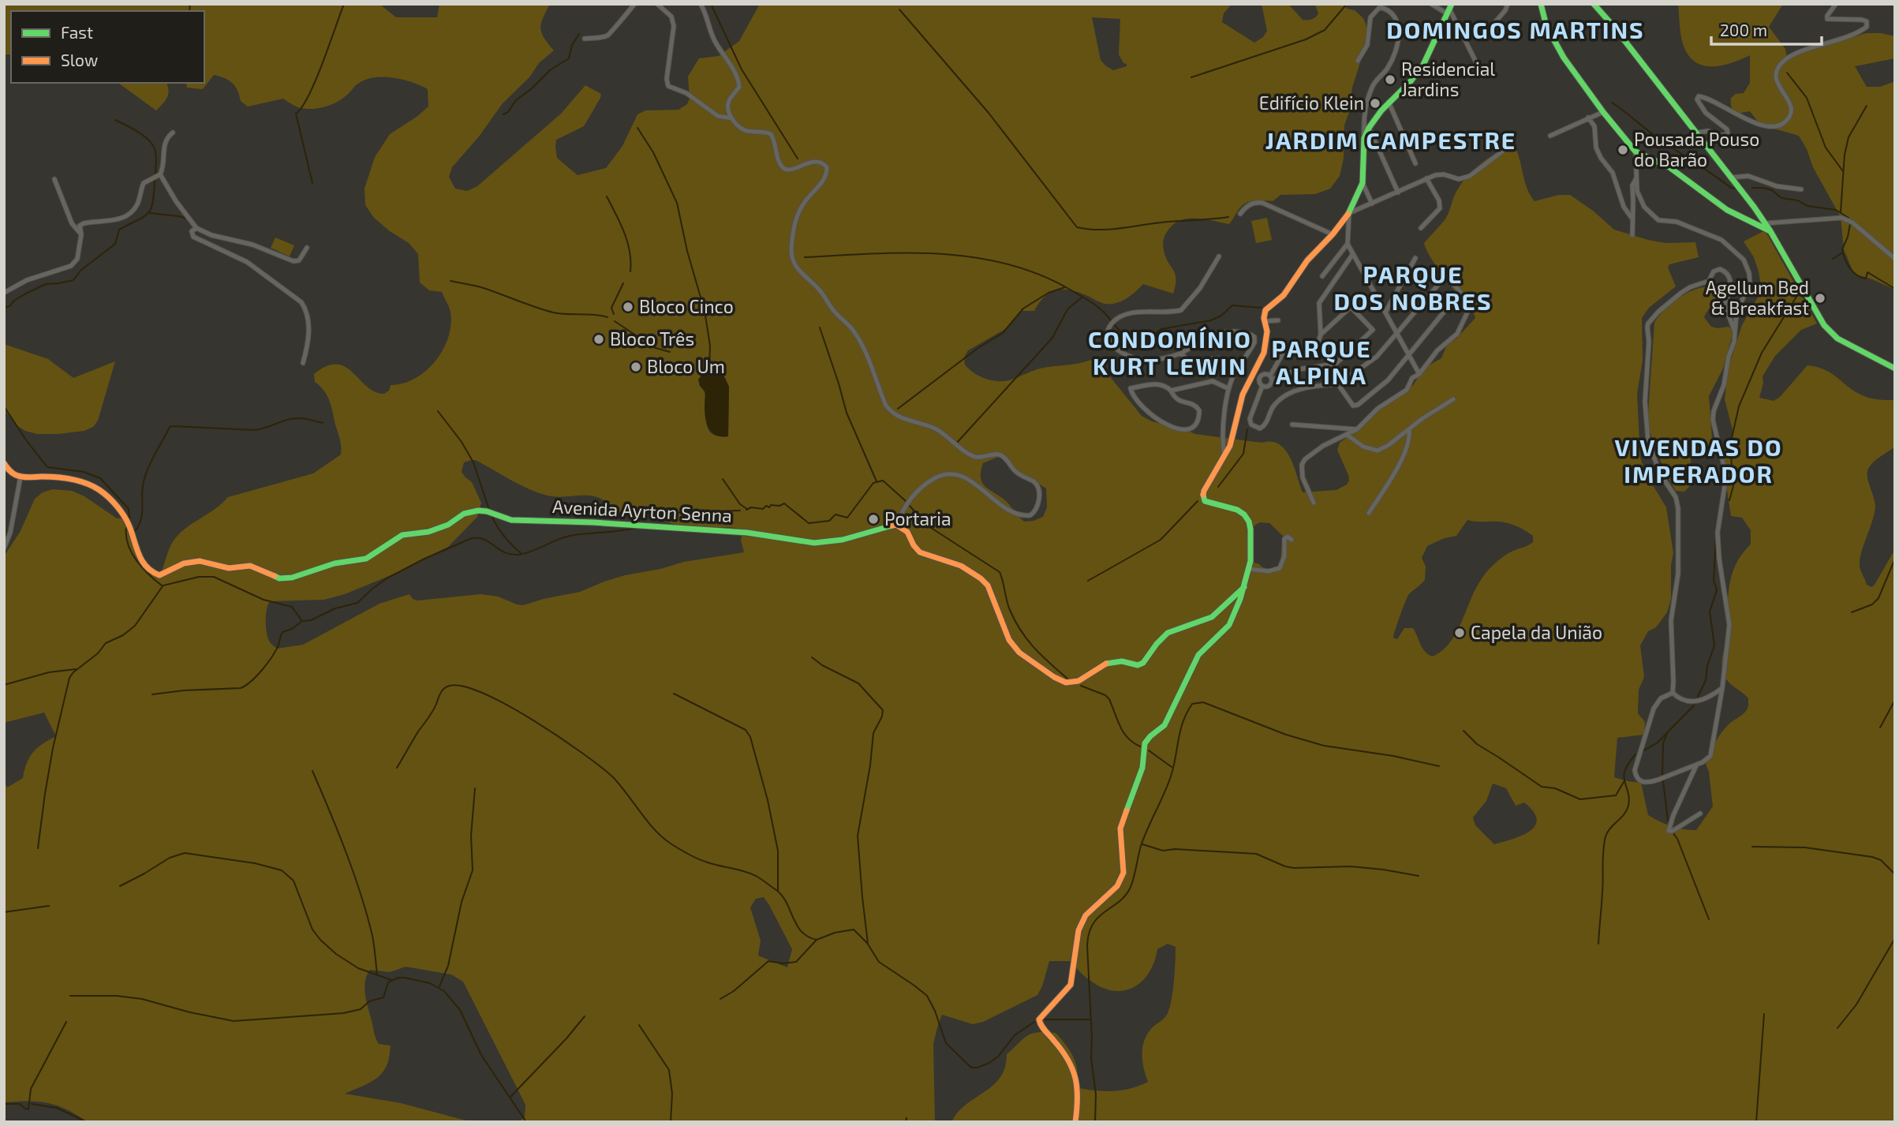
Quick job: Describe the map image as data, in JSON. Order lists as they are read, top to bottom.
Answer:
{
  "streets": {
    "street": ["Avenida Ayrton Senna"]
  },
  "districts": [
    "DOMINGOS MARTINS",
    "JARDIM CAMPESTRE",
    "PARQUE DOS NOBRES",
    "CONDOMÍNIO KURT LEWIN",
    "PARQUE ALPINA",
    "VIVENDAS DO IMPERADOR"
  ],
  "places": [
    "Residencial Jardins",
    "Edifício Klein",
    "Pousada Pouso do Barão",
    "Agellum Bed & Breakfast",
    "Bloco Cinco",
    "Bloco Três",
    "Bloco Um",
    "Portaria",
    "Capela da União"
  ],
  "legend": ["Fast", "Slow"],
  "scale_bar": "200 m"
}
